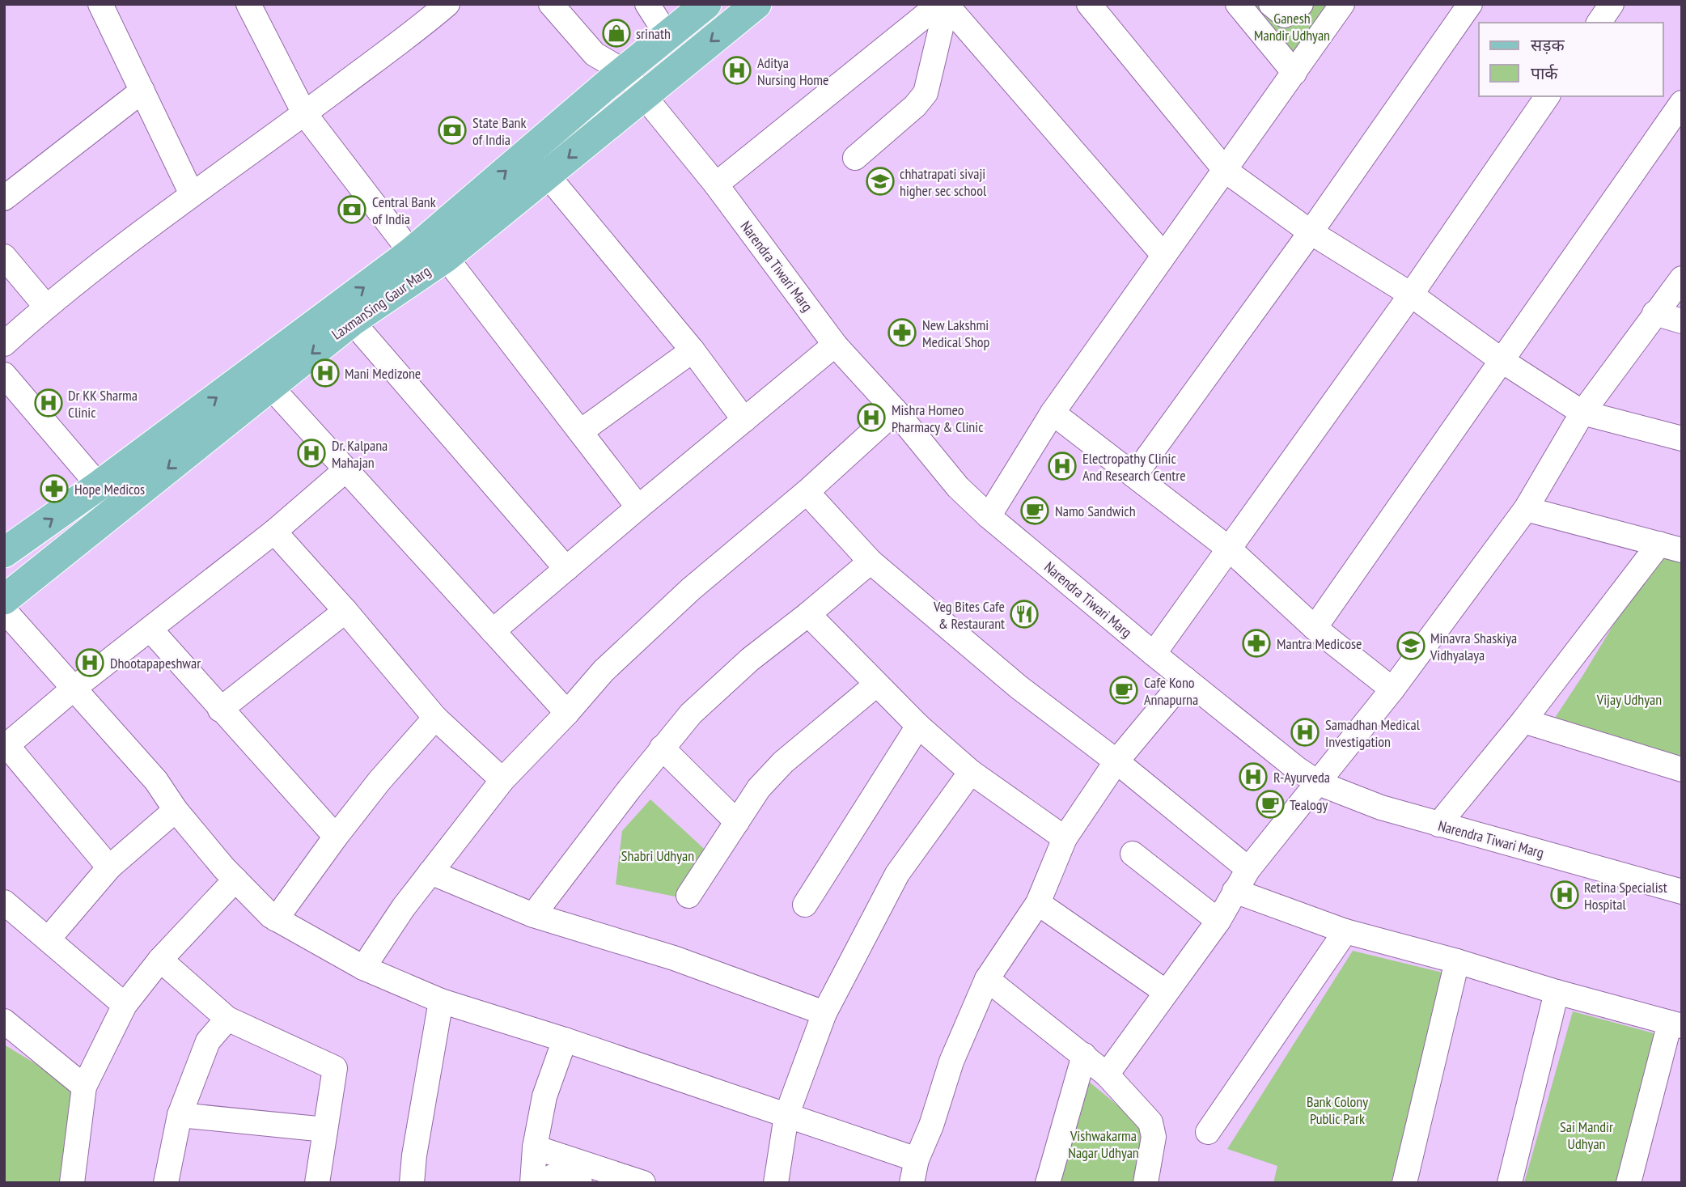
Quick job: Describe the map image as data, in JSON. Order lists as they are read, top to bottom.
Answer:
{
  "streets": {
    "main road": ["LaxmanSing Gaur Marg"],
    "street": ["Narendra Tiwari Marg"]
  },
  "crossings": [
    ["Narendra Tiwari Marg", "LaxmanSing Gaur Marg"]
  ],
  "parks": [
    "Ganesh Mandir Udhyan",
    "Vijay Udhyan",
    "Shabri Udhyan",
    "Bank Colony Public Park",
    "Sai Mandir Udhyan",
    "Vishwakarma Nagar Udhyan"
  ],
  "places": {
    "shop": ["srinath"],
    "hospital": [
      "Aditya Nursing Home",
      "Mani Medizone",
      "Dr KK Sharma Clinic",
      "Mishra Homeo Pharmacy & Clinic",
      "Dr. Kalpana Mahajan",
      "Electropathy Clinic And Research Centre",
      "Dhootapapeshwar",
      "Samadhan Medical Investigation",
      "R-Ayurveda",
      "Retina Specialist Hospital"
    ],
    "bank": ["State Bank of India", "Central Bank of India"],
    "school or university": ["chhatrapati sivaji higher sec school", "Minavra Shaskiya Vidhyalaya"],
    "pharmacy": ["New Lakshmi Medical Shop", "Hope Medicos", "Mantra Medicose"],
    "cafe": ["Namo Sandwich", "Cafe Kono Annapurna", "Tealogy"],
    "restaurant": ["Veg Bites Cafe & Restaurant"]
  },
  "legend": ["सड़क", "पार्क"]
}
